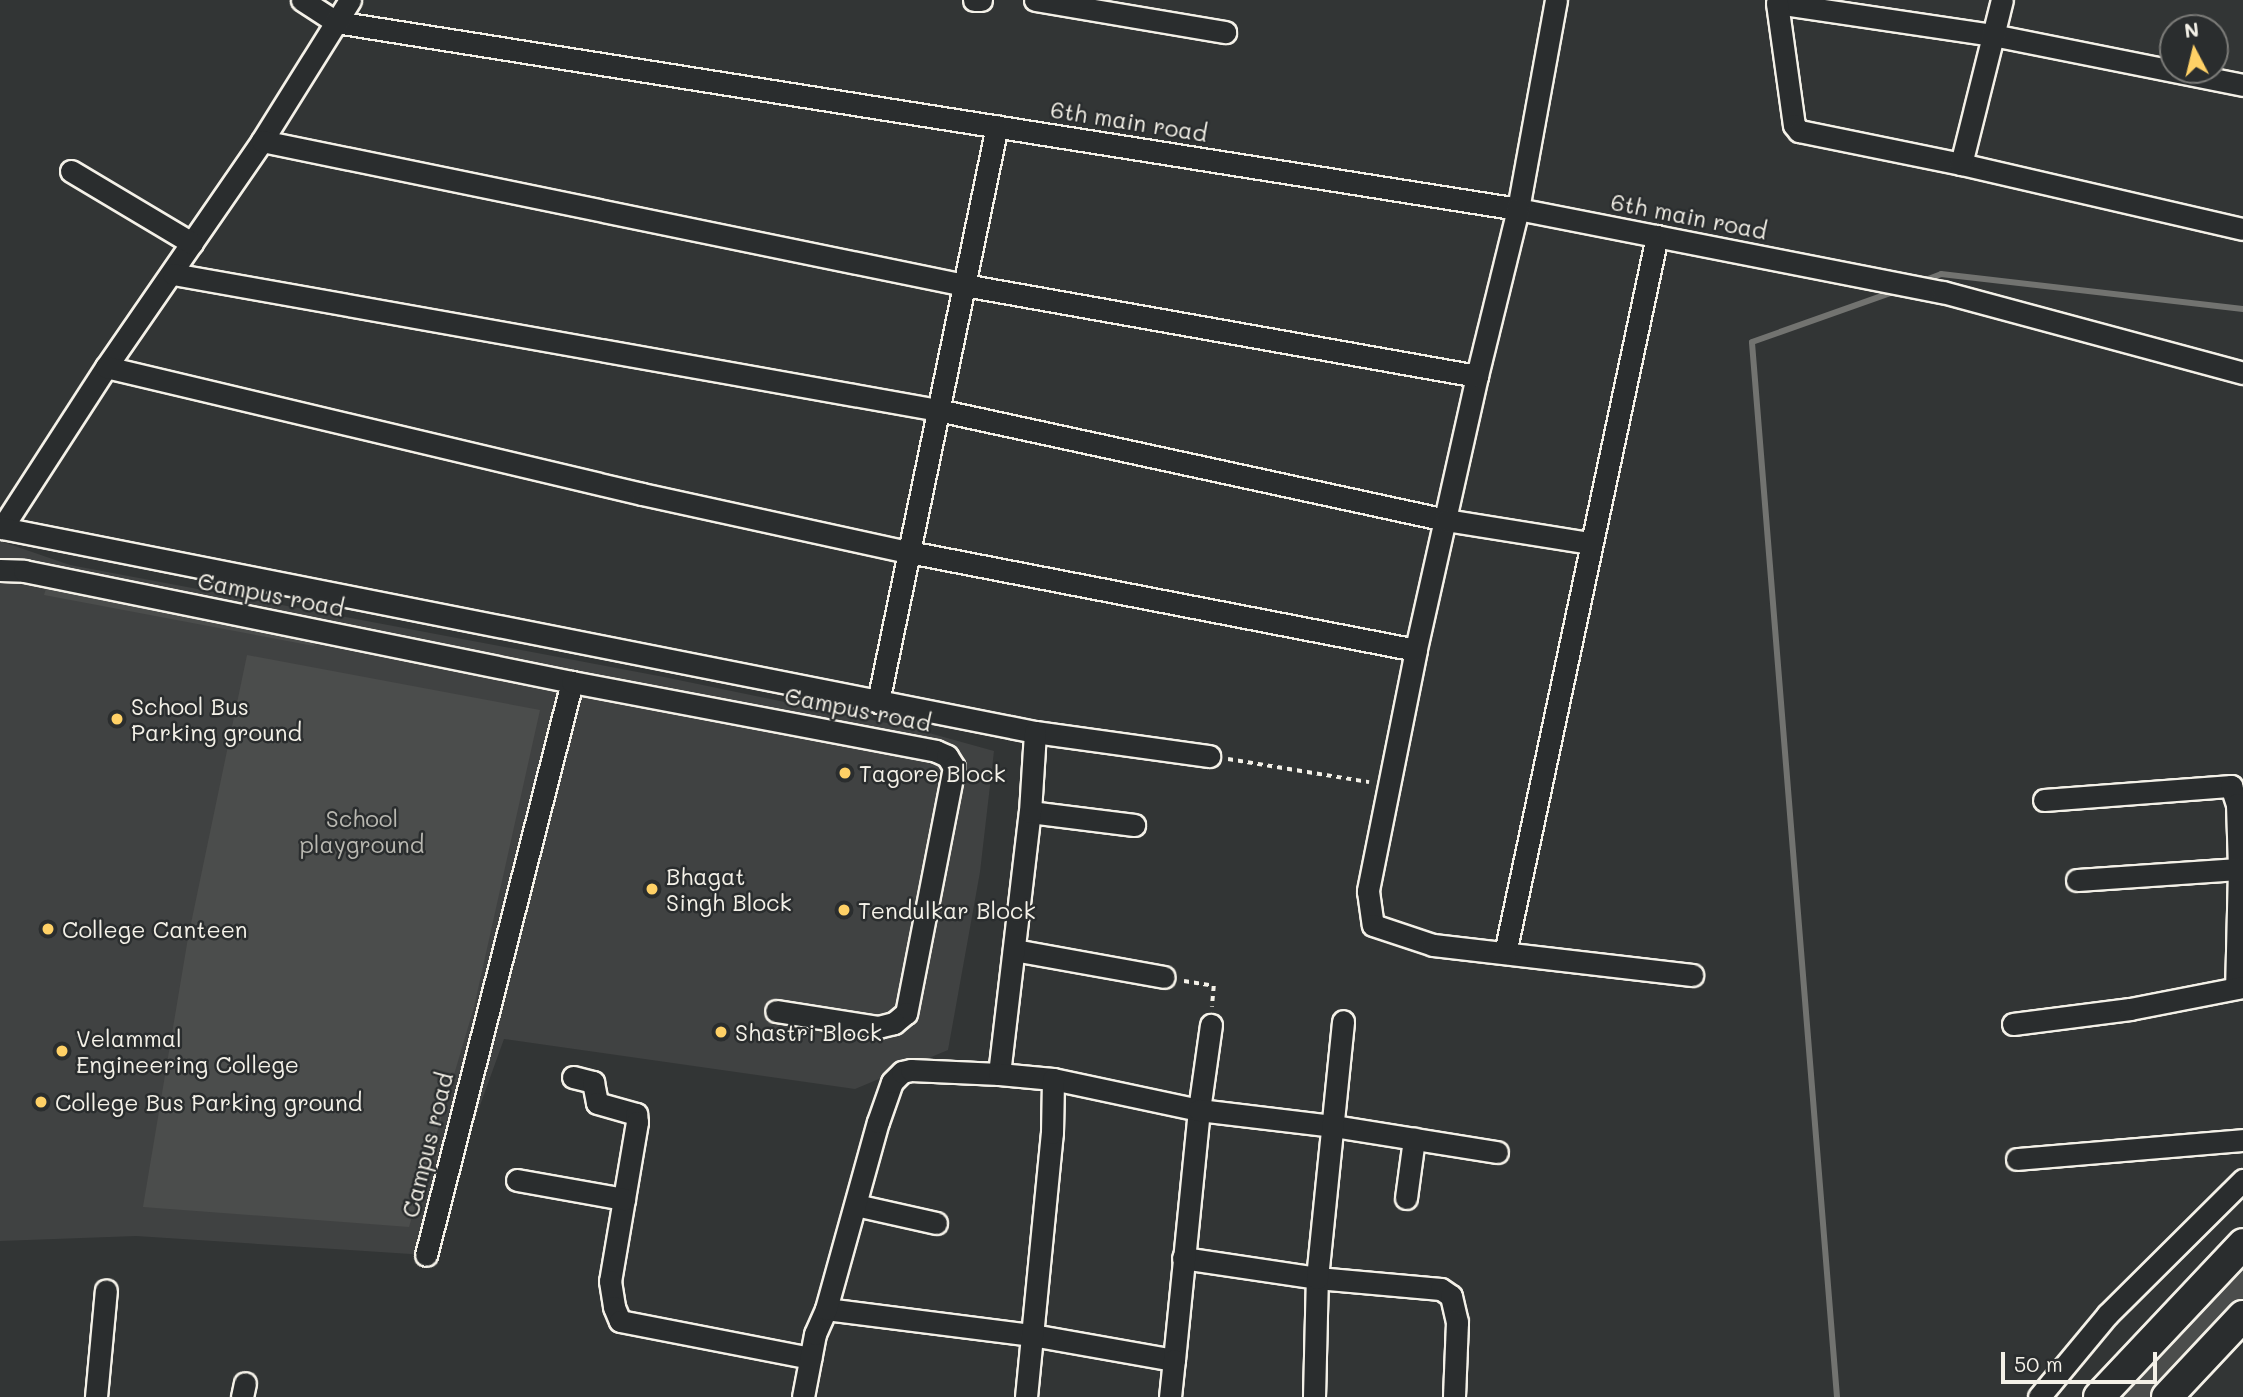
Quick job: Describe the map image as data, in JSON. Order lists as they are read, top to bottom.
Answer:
{
  "streets": {
    "street": ["6th main road", "Campus road"]
  },
  "parks": ["School playground"],
  "places": [
    "School Bus Parking ground",
    "Tagore Block",
    "Bhagat Singh Block",
    "Tendulkar Block",
    "College Canteen",
    "Shastri Block",
    "Velammal Engineering College",
    "College Bus Parking ground"
  ],
  "scale_bar": "50 m",
  "north": "top"
}
